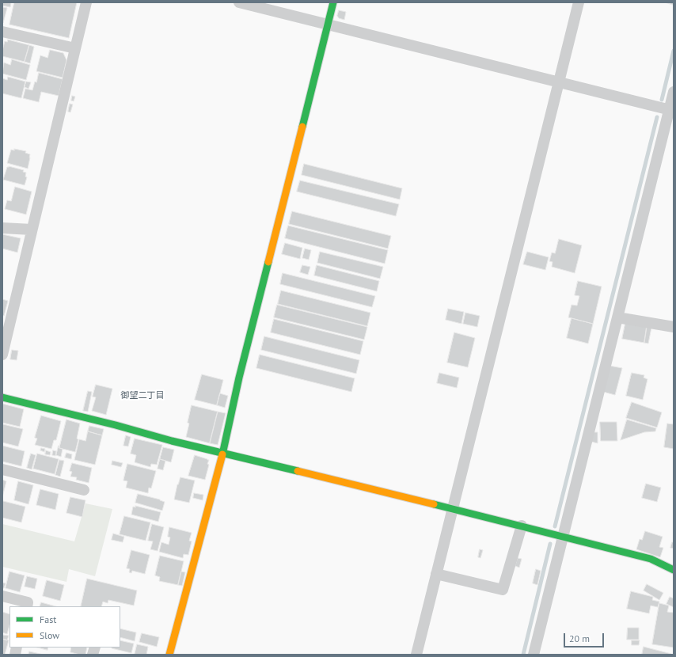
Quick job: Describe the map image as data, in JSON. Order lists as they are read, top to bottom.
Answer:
{
  "districts": ["御望二丁目"],
  "legend": ["Fast", "Slow"],
  "scale_bar": "20 m"
}
